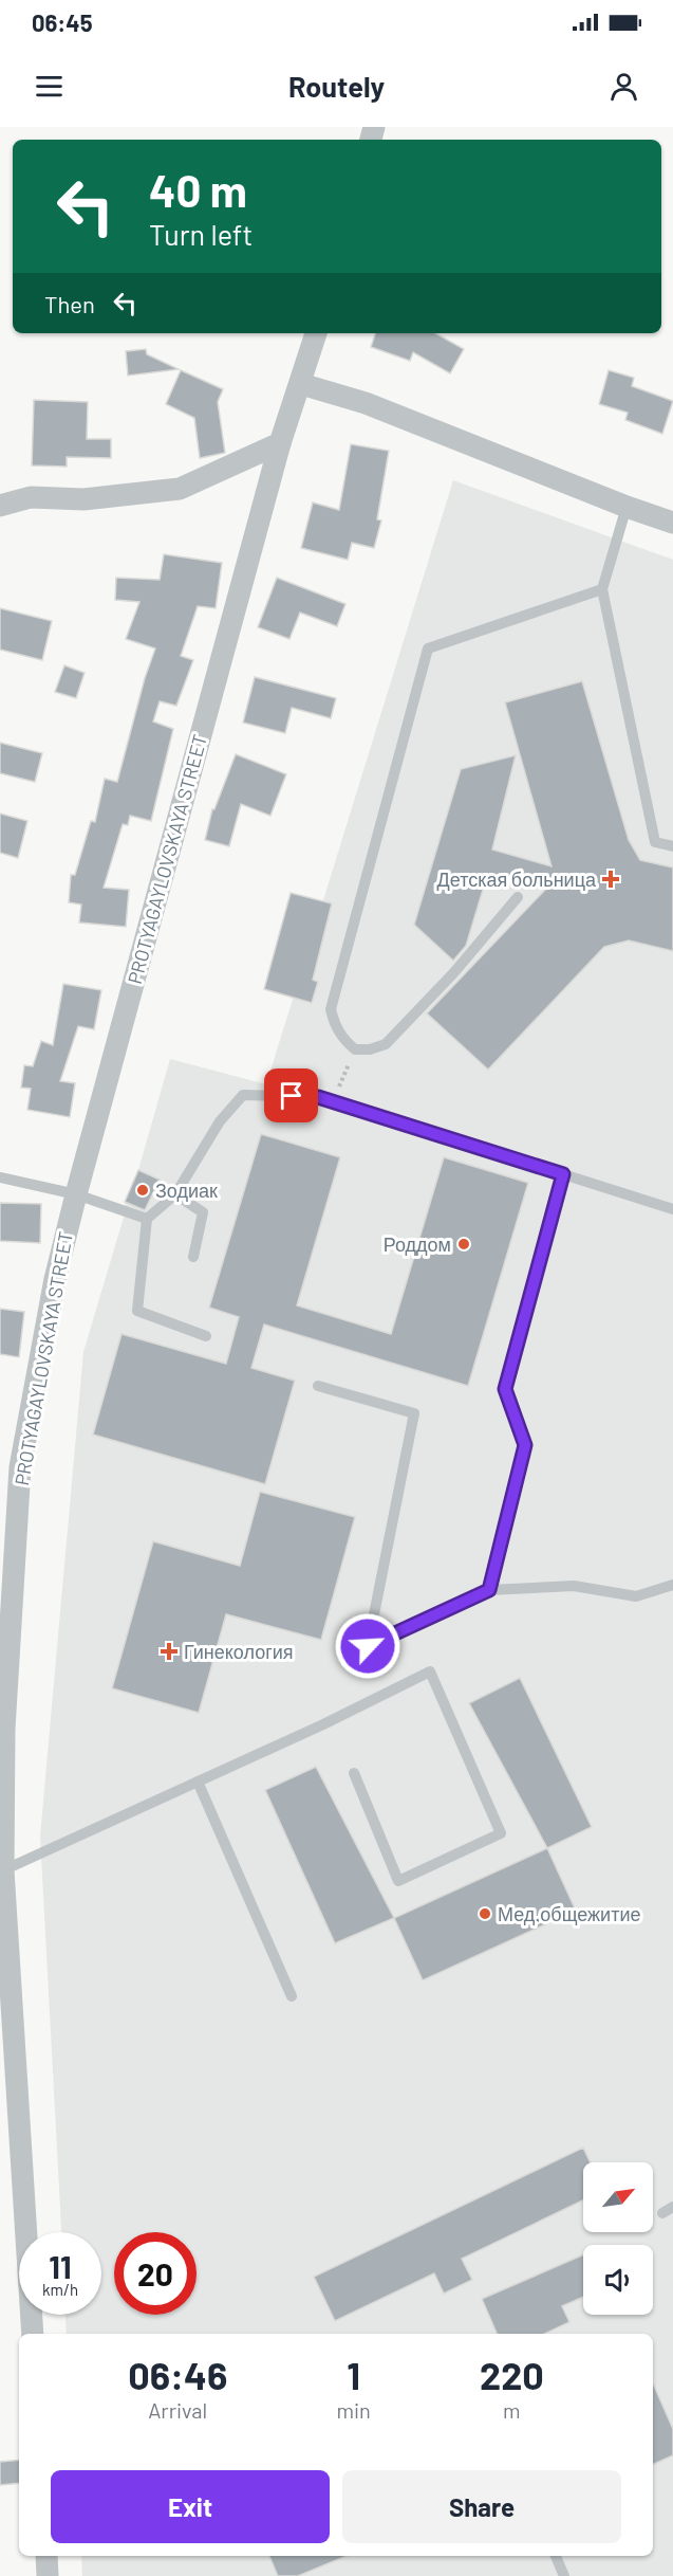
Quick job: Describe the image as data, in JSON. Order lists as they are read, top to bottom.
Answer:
{
  "streets": {
    "street": ["PROTYAGAYLOVSKAYA STREET"]
  },
  "places": {
    "health": ["Детская больница", "Гинекология"],
    "other": ["Зодиак", "Роддом", "Мед.общежитие"]
  },
  "north": "top right",
  "page": {
    "status": "06:45",
    "header": "Routely",
    "turn": ["40 m", "Turn left"],
    "then": "Then",
    "speed": "11 km/h",
    "limit": "20",
    "eta": [
      "06:46",
      "Arrival",
      "1",
      "min",
      "220",
      "m"
    ],
    "buttons": ["Exit", "Share"]
  }
}
